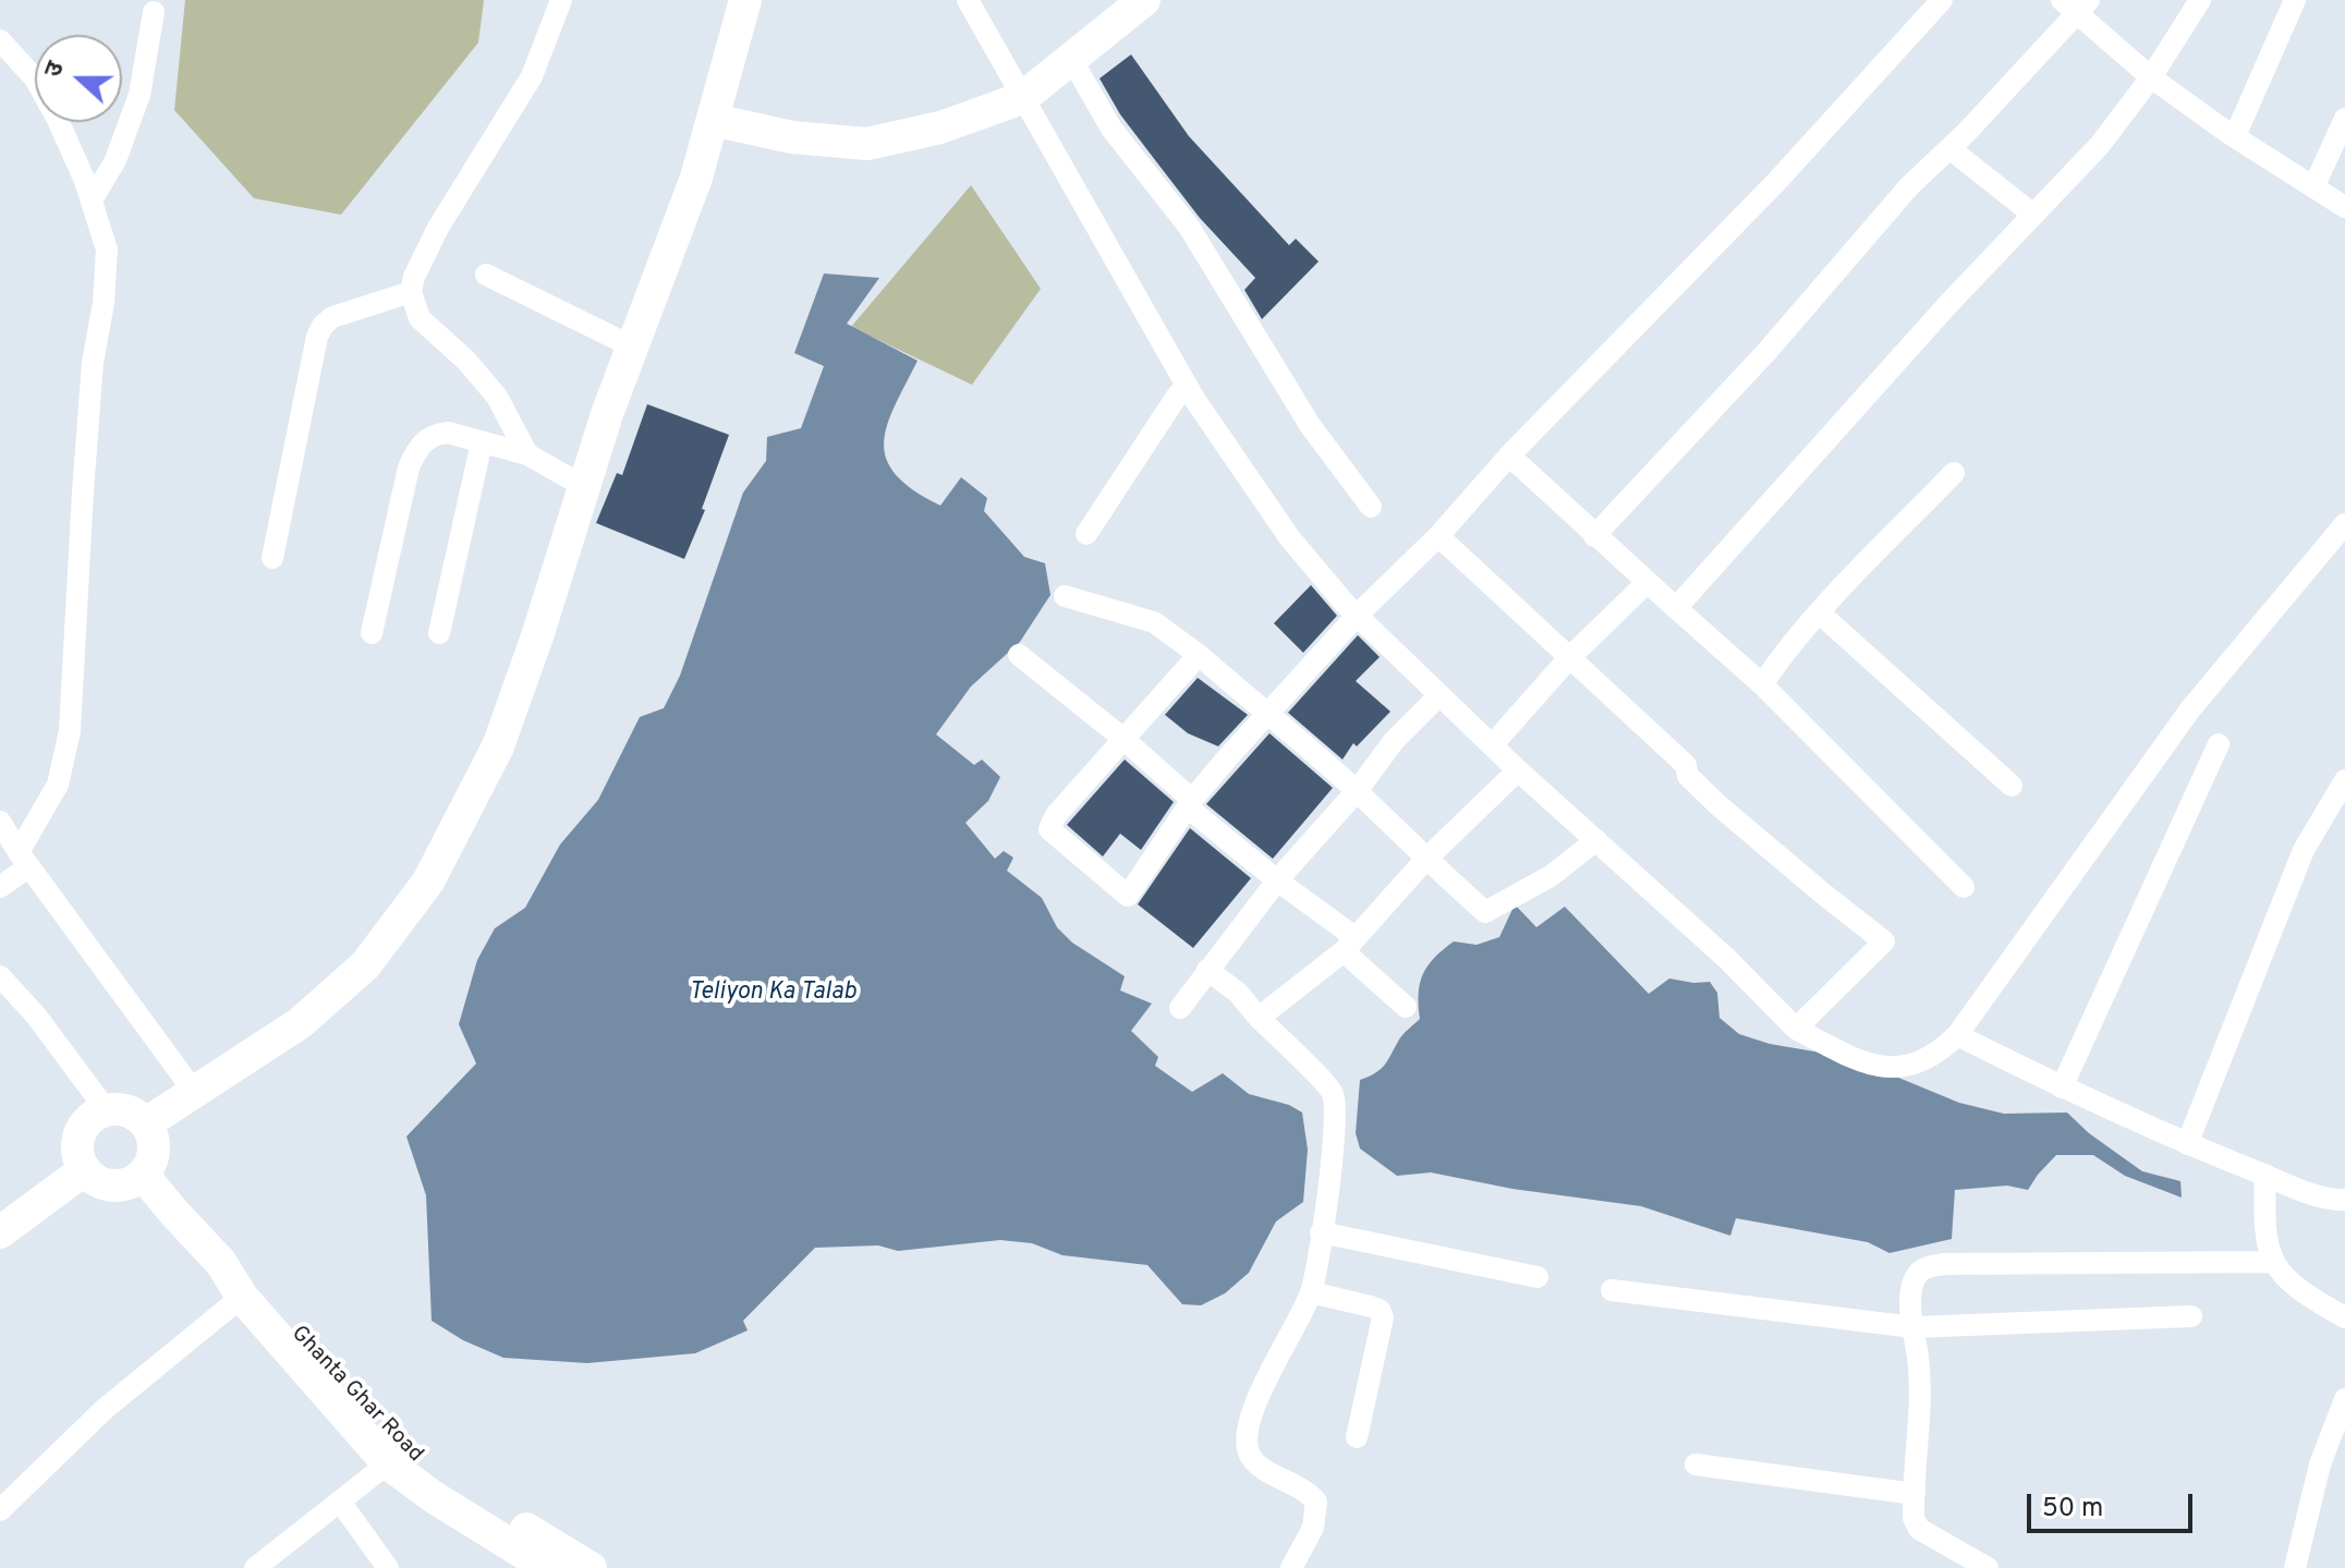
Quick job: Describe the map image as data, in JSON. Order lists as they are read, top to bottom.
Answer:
{
  "streets": {
    "main road": ["Ghanta Ghar Road"]
  },
  "water": ["Teliyon Ka Talab"],
  "scale_bar": "50 m",
  "north": "left"
}
